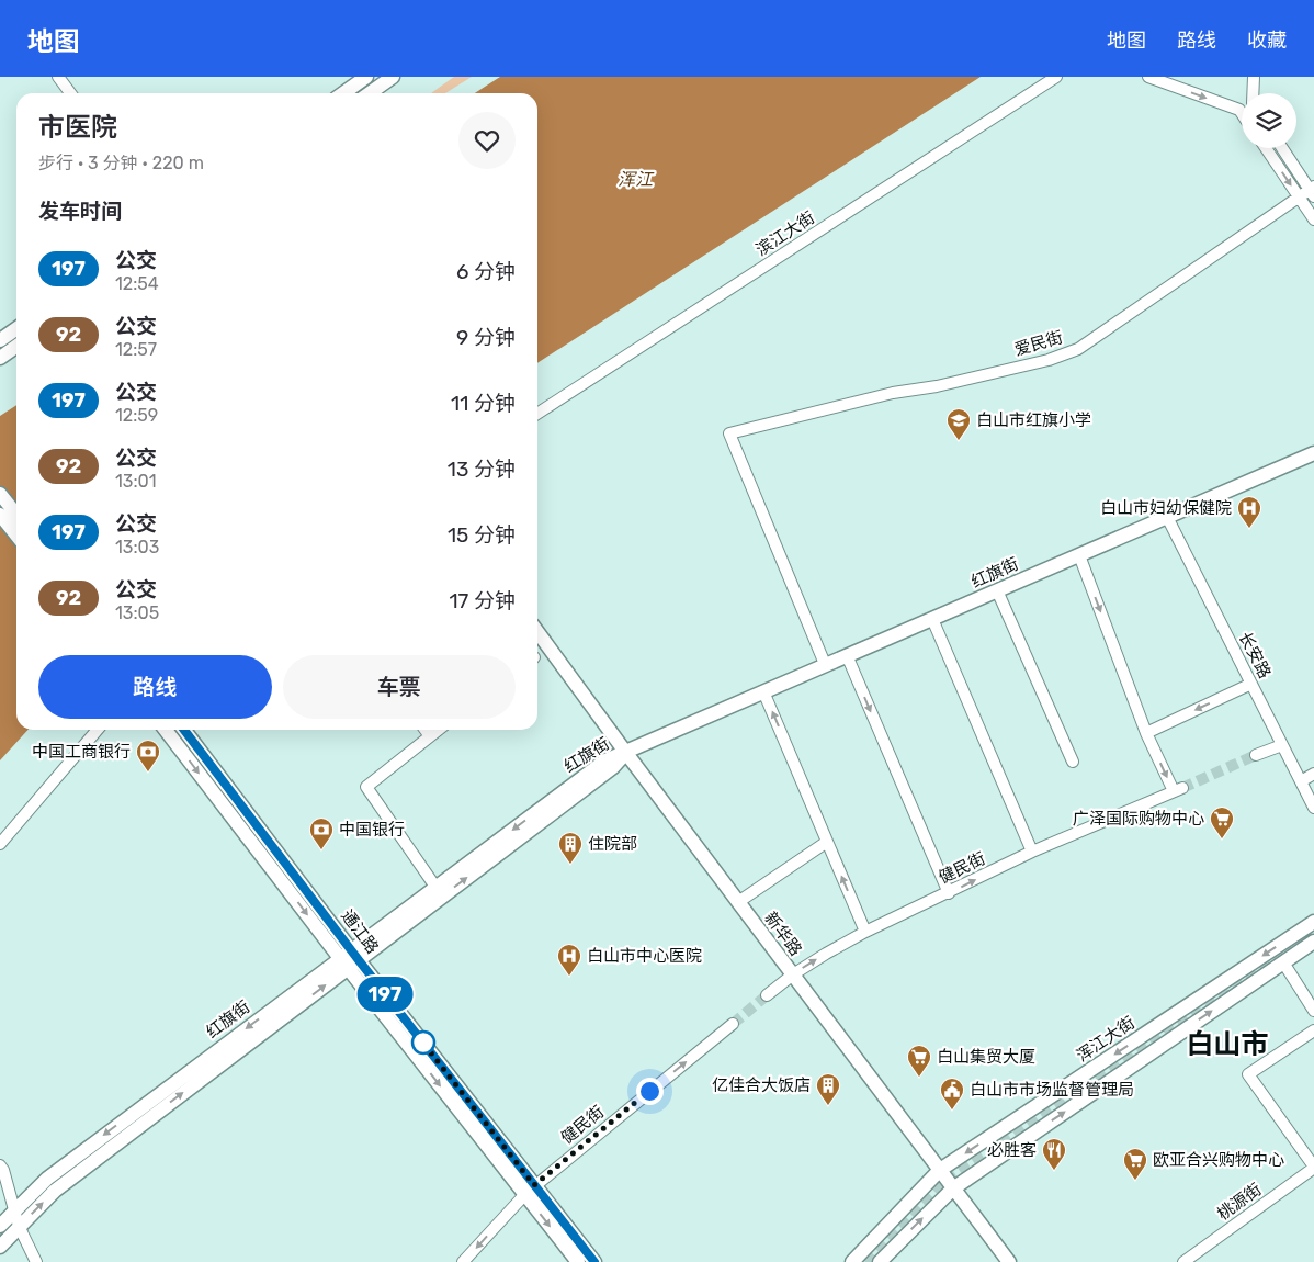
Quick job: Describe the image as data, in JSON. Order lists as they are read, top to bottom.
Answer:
{
  "streets": {
    "main road": [
      "红旗街",
      "通江路",
      "新华路",
      "浑江大街"
    ],
    "street": [
      "滨江大街",
      "爱民街",
      "长安路",
      "健民街",
      "桃源街"
    ]
  },
  "crossings": [
    ["爱民街", "红旗街"],
    ["红旗街", "长安路"],
    ["红旗街", "通江路"],
    ["红旗街", "新华路"],
    ["健民街", "通江路"],
    ["健民街", "新华路"],
    ["新华路", "浑江大街"]
  ],
  "districts": ["白山市"],
  "water": ["浑江"],
  "places": {
    "school or university": ["白山市红旗小学"],
    "hospital": ["白山市妇幼保健院", "白山市中心医院"],
    "bank": ["中国工商银行", "中国银行"],
    "supermarket": ["广泽国际购物中心", "白山集贸大厦", "欧亚合兴购物中心"],
    "building": ["住院部", "亿佳合大饭店"],
    "public building": ["白山市市场监督管理局"],
    "restaurant": ["必胜客"]
  },
  "lines": ["bus line 197"],
  "page": {
    "header": "地图",
    "nav": ["地图", "路线", "收藏"],
    "on_map": "197",
    "heading": [
      ["市医院", "步行 · 3 分钟 · 220 m"],
      "发车时间"
    ],
    "list": [
      {
        "mark": "197",
        "name": "公交",
        "note": "12:54",
        "value": "6 分钟"
      },
      {
        "mark": "92",
        "name": "公交",
        "note": "12:57",
        "value": "9 分钟"
      },
      {
        "mark": "197",
        "name": "公交",
        "note": "12:59",
        "value": "11 分钟"
      },
      {
        "mark": "92",
        "name": "公交",
        "note": "13:01",
        "value": "13 分钟"
      },
      {
        "mark": "197",
        "name": "公交",
        "note": "13:03",
        "value": "15 分钟"
      },
      {
        "mark": "92",
        "name": "公交",
        "note": "13:05",
        "value": "17 分钟"
      }
    ],
    "buttons": ["路线", "车票"]
  }
}
